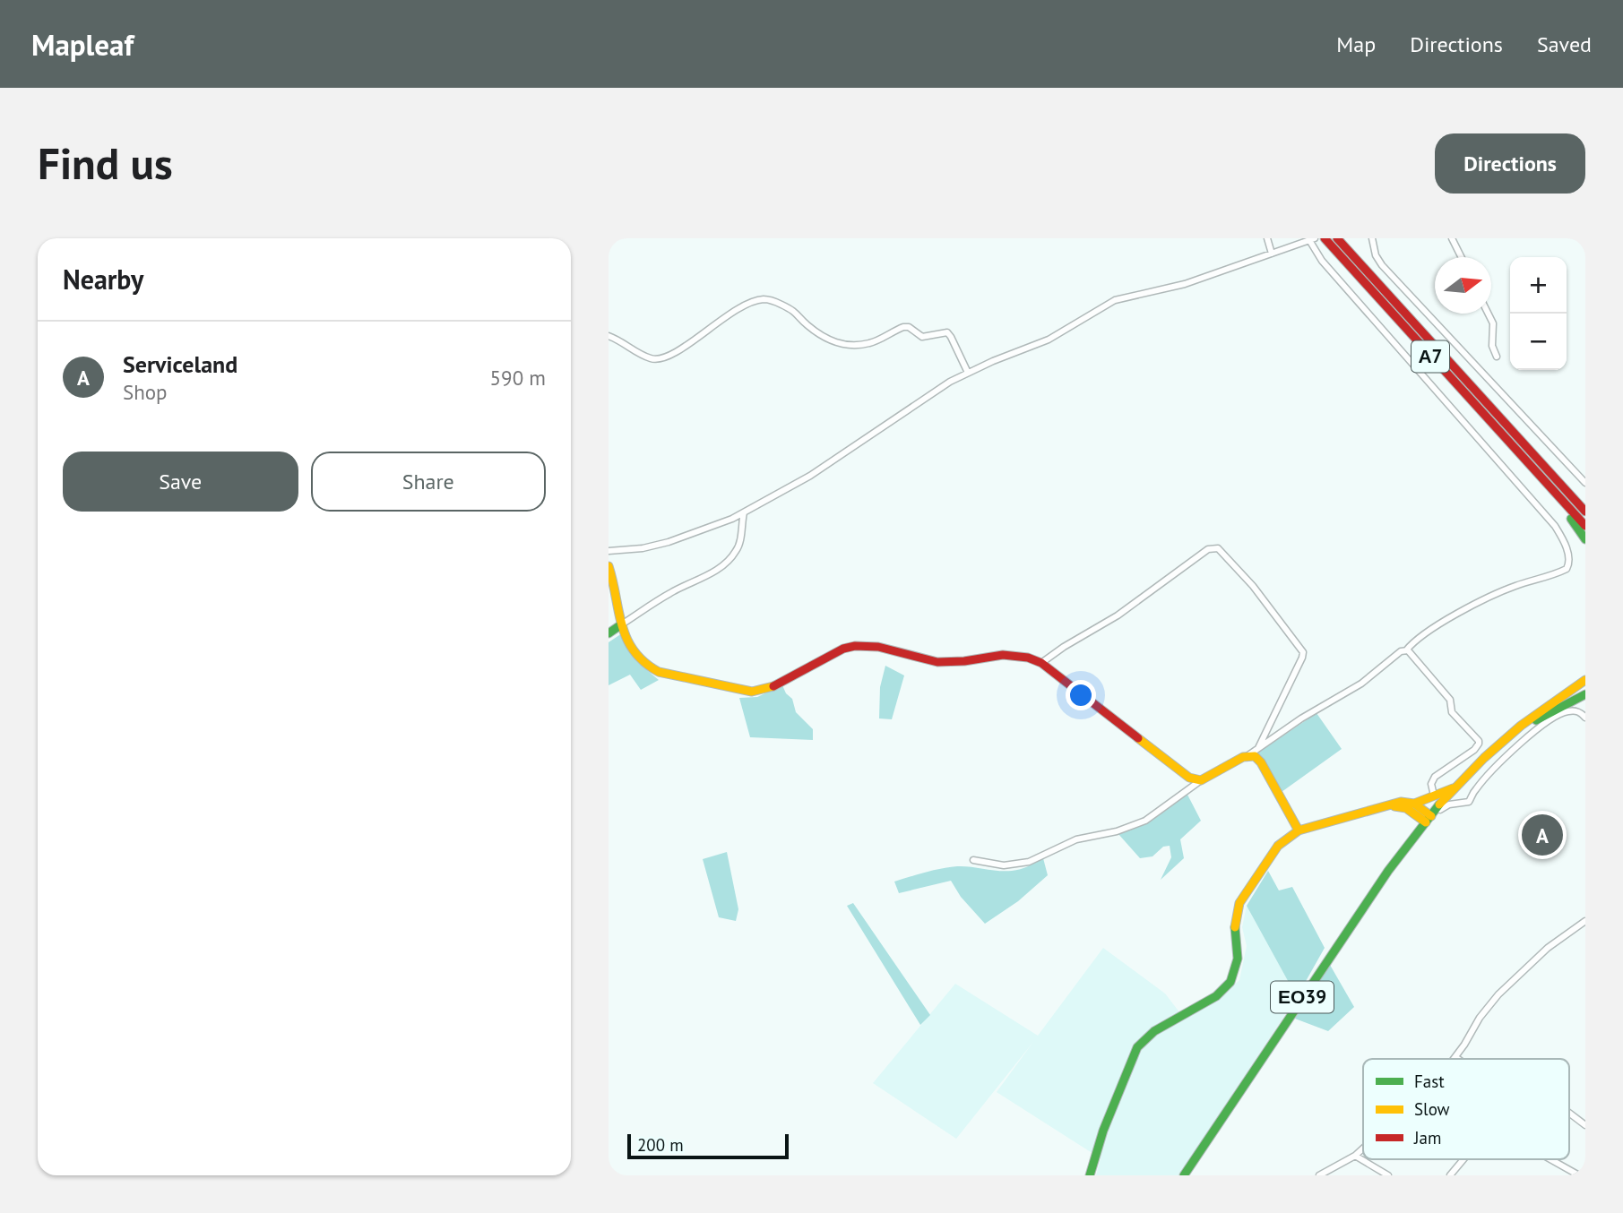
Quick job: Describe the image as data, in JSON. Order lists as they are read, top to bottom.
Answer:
{
  "streets": {
    "main road": ["Α7", "ΕΟ39"]
  },
  "legend": ["Fast", "Slow", "Jam"],
  "scale_bar": "200 m",
  "north": "right",
  "page": {
    "header": "Mapleaf",
    "nav": ["Map", "Directions", "Saved"],
    "buttons": [
      "Directions",
      ["Save", "Share"]
    ],
    "title": "Find us",
    "heading": "Nearby",
    "map_buttons": ["+", "−"],
    "list": [
      {
        "mark": "A",
        "name": "Serviceland",
        "note": "Shop",
        "value": "590 m"
      }
    ],
    "pins": "A",
    "scale": "200 m"
  }
}
